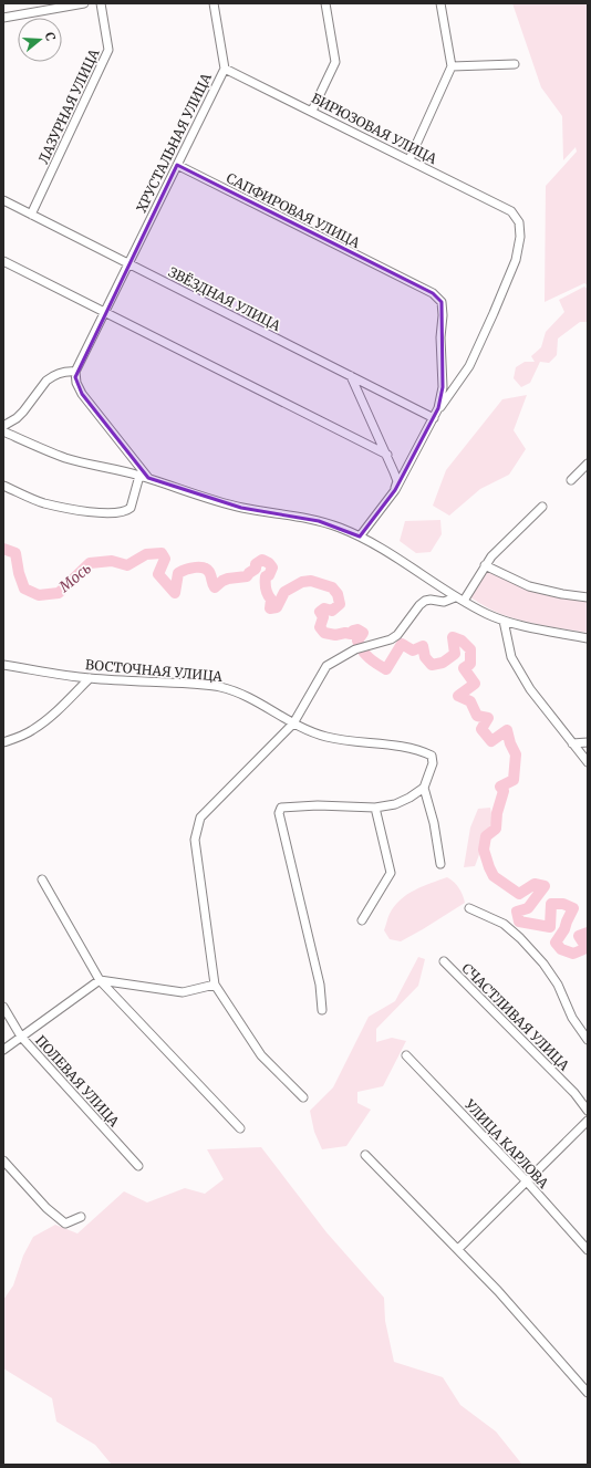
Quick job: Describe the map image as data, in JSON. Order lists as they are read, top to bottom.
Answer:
{
  "streets": {
    "street": [
      "ЛАЗУРНАЯ УЛИЦА",
      "БИРЮЗОВАЯ УЛИЦА",
      "ХРУСТАЛЬНАЯ УЛИЦА",
      "САПФИРОВАЯ УЛИЦА",
      "ЗВЁЗДНАЯ УЛИЦА",
      "ВОСТОЧНАЯ УЛИЦА",
      "СЧАСТЛИВАЯ УЛИЦА",
      "ПОЛЕВАЯ УЛИЦА",
      "УЛИЦА КАРЛОВА"
    ]
  },
  "crossings": [
    ["ЛАЗУРНАЯ УЛИЦА", "ЗВЁЗДНАЯ УЛИЦА"],
    ["БИРЮЗОВАЯ УЛИЦА", "ХРУСТАЛЬНАЯ УЛИЦА"],
    ["БИРЮЗОВАЯ УЛИЦА", "САПФИРОВАЯ УЛИЦА"],
    ["ХРУСТАЛЬНАЯ УЛИЦА", "САПФИРОВАЯ УЛИЦА"],
    ["ХРУСТАЛЬНАЯ УЛИЦА", "ЗВЁЗДНАЯ УЛИЦА"]
  ],
  "water": ["Мось"],
  "north": "right"
}
